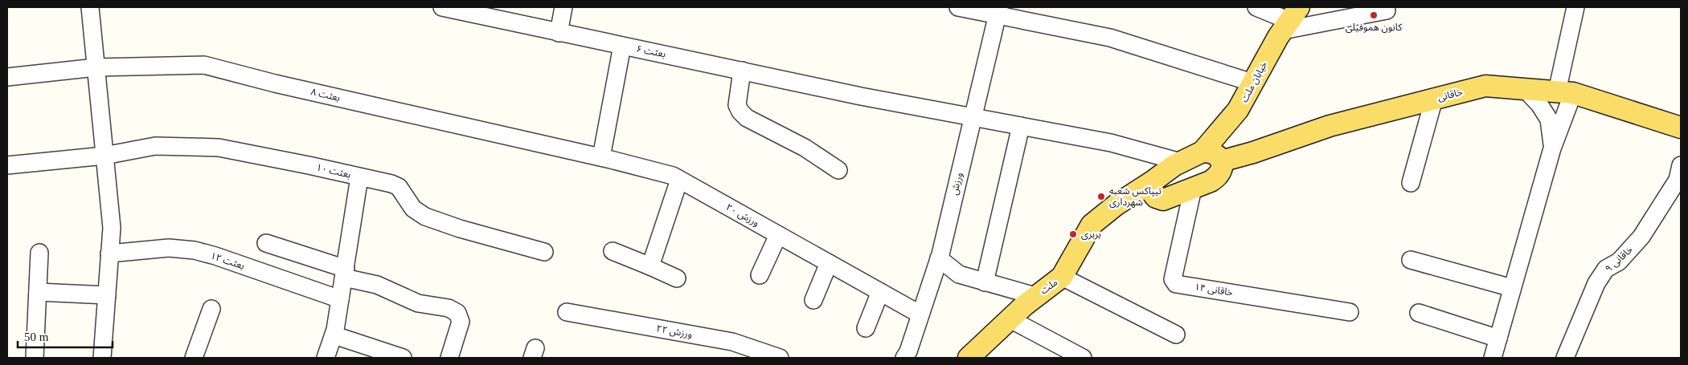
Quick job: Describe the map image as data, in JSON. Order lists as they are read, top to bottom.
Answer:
{
  "streets": {
    "main road": ["خیابان ملت", "خاقانی", "ملت"],
    "street": [
      "بعثت ۶",
      "بعثت ٨",
      "بعثت ۱۰",
      "ورزش",
      "ورزش ۲۰",
      "خاقانی ٩",
      "بعثت ۱۲",
      "خاقانی ۱۴",
      "ورزش ۲۲"
    ]
  },
  "crossings": [
    ["بعثت ۶", "ورزش"],
    ["بعثت ۶", "ملت"],
    ["خیابان ملت", "ملت"],
    ["بعثت ٨", "ورزش ۲۰"],
    ["ورزش", "ورزش ۲۰"]
  ],
  "places": ["کانون هموفیلی", "تیپاکس شعبه شهرداری", "بربری"],
  "scale_bar": "50 m"
}
